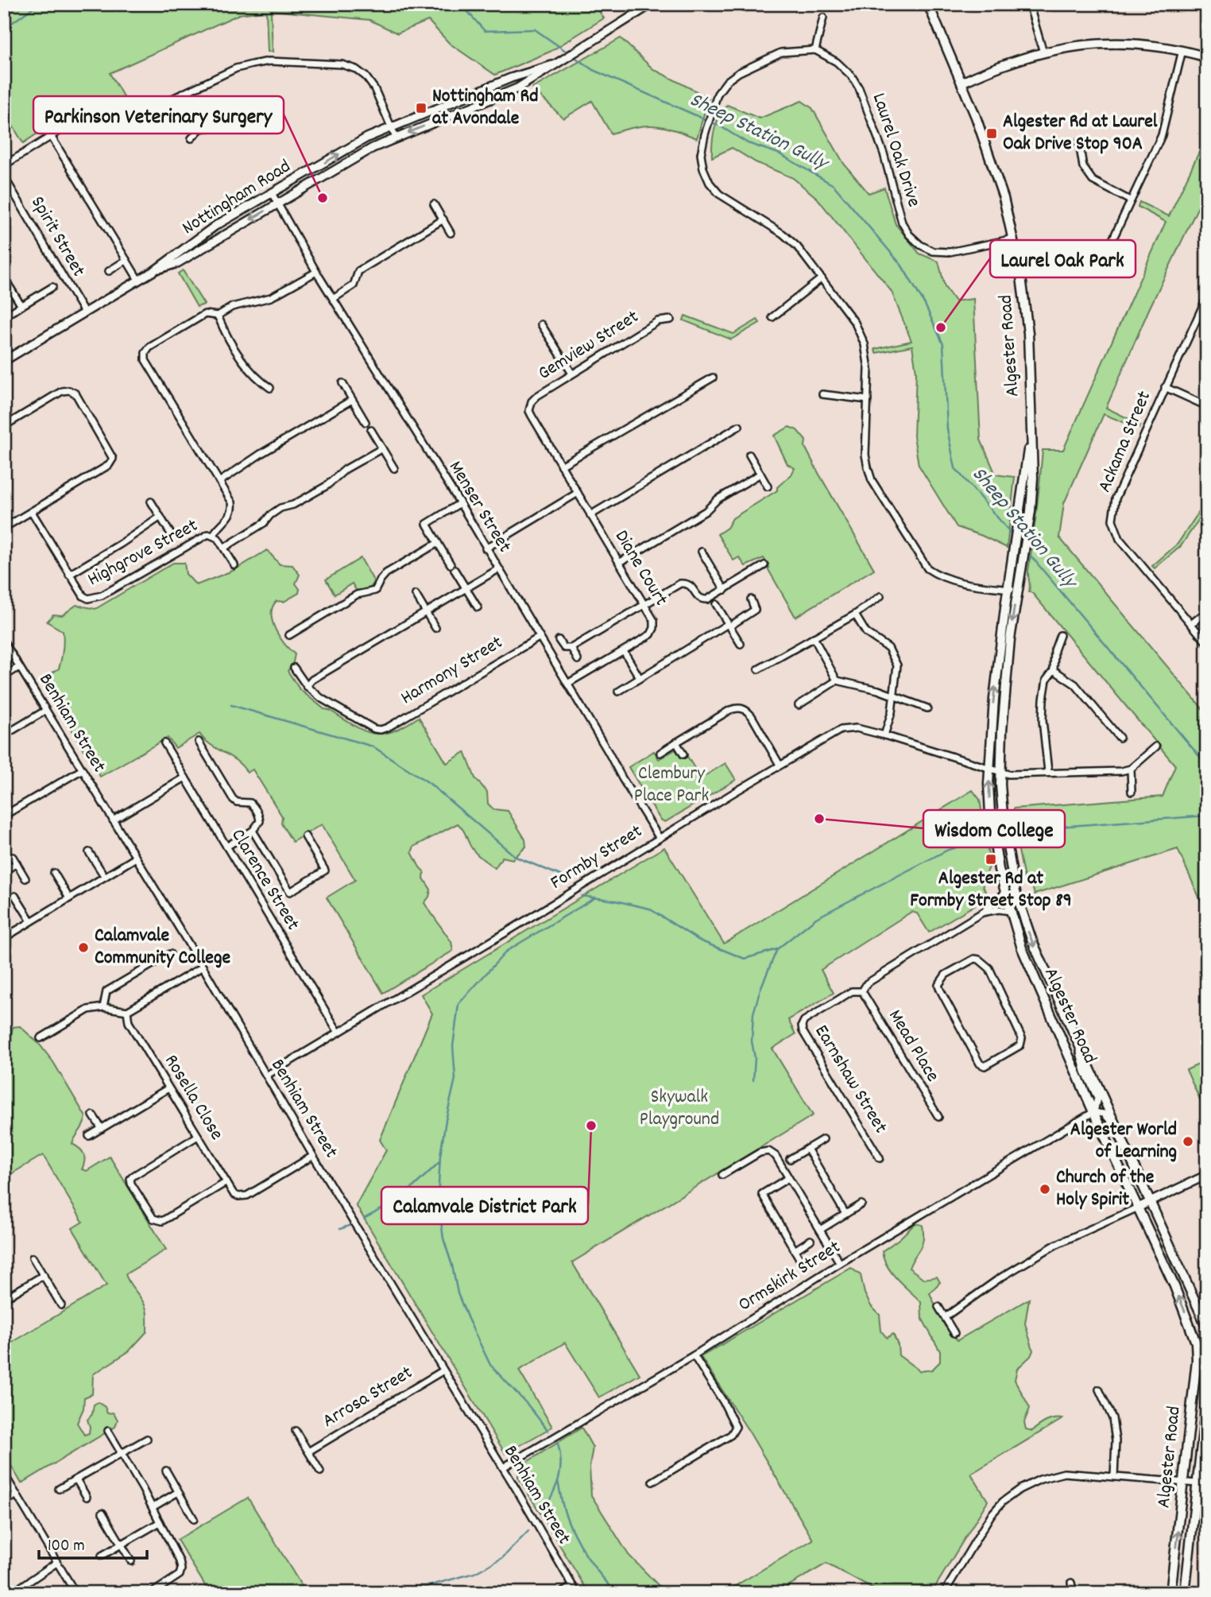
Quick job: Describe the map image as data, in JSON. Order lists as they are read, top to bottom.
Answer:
{
  "streets": {
    "main road": ["Algester Road"],
    "street": [
      "Laurel Oak Drive",
      "Nottingham Road",
      "Spirit Street",
      "Gemview Street",
      "Ackama Street",
      "Menser Street",
      "Highgrove Street",
      "Diane Court",
      "Harmony Street",
      "Benhiam Street",
      "Formby Street",
      "Clarence Street",
      "Mead Place",
      "Earnshaw Street",
      "Rosella Close",
      "Ormskirk Street",
      "Arrosa Street"
    ]
  },
  "crossings": [
    ["Laurel Oak Drive", "Algester Road"],
    ["Nottingham Road", "Spirit Street"],
    ["Nottingham Road", "Menser Street"],
    ["Gemview Street", "Diane Court"],
    ["Algester Road", "Formby Street"],
    ["Algester Road", "Earnshaw Street"],
    ["Algester Road", "Ormskirk Street"],
    ["Menser Street", "Diane Court"],
    ["Menser Street", "Harmony Street"],
    ["Menser Street", "Formby Street"],
    ["Benhiam Street", "Formby Street"],
    ["Benhiam Street", "Rosella Close"],
    ["Benhiam Street", "Ormskirk Street"],
    ["Benhiam Street", "Arrosa Street"],
    ["Formby Street", "Clarence Street"],
    ["Mead Place", "Earnshaw Street"]
  ],
  "water": ["Sheep Station Gully"],
  "parks": ["Clembury Place Park", "Skywalk Playground"],
  "places": {
    "transit": ["Nottingham Rd at Avondale", "Algester Rd at Laurel Oak Drive Stop 90A", "Algester Rd at Formby Street Stop 89"],
    "other": [
      "Parkinson Veterinary Surgery",
      "Laurel Oak Park",
      "Wisdom College",
      "Calamvale Community College",
      "Calamvale District Park",
      "Algester World of Learning",
      "Church of the Holy Spirit"
    ]
  },
  "scale_bar": "100 m"
}
